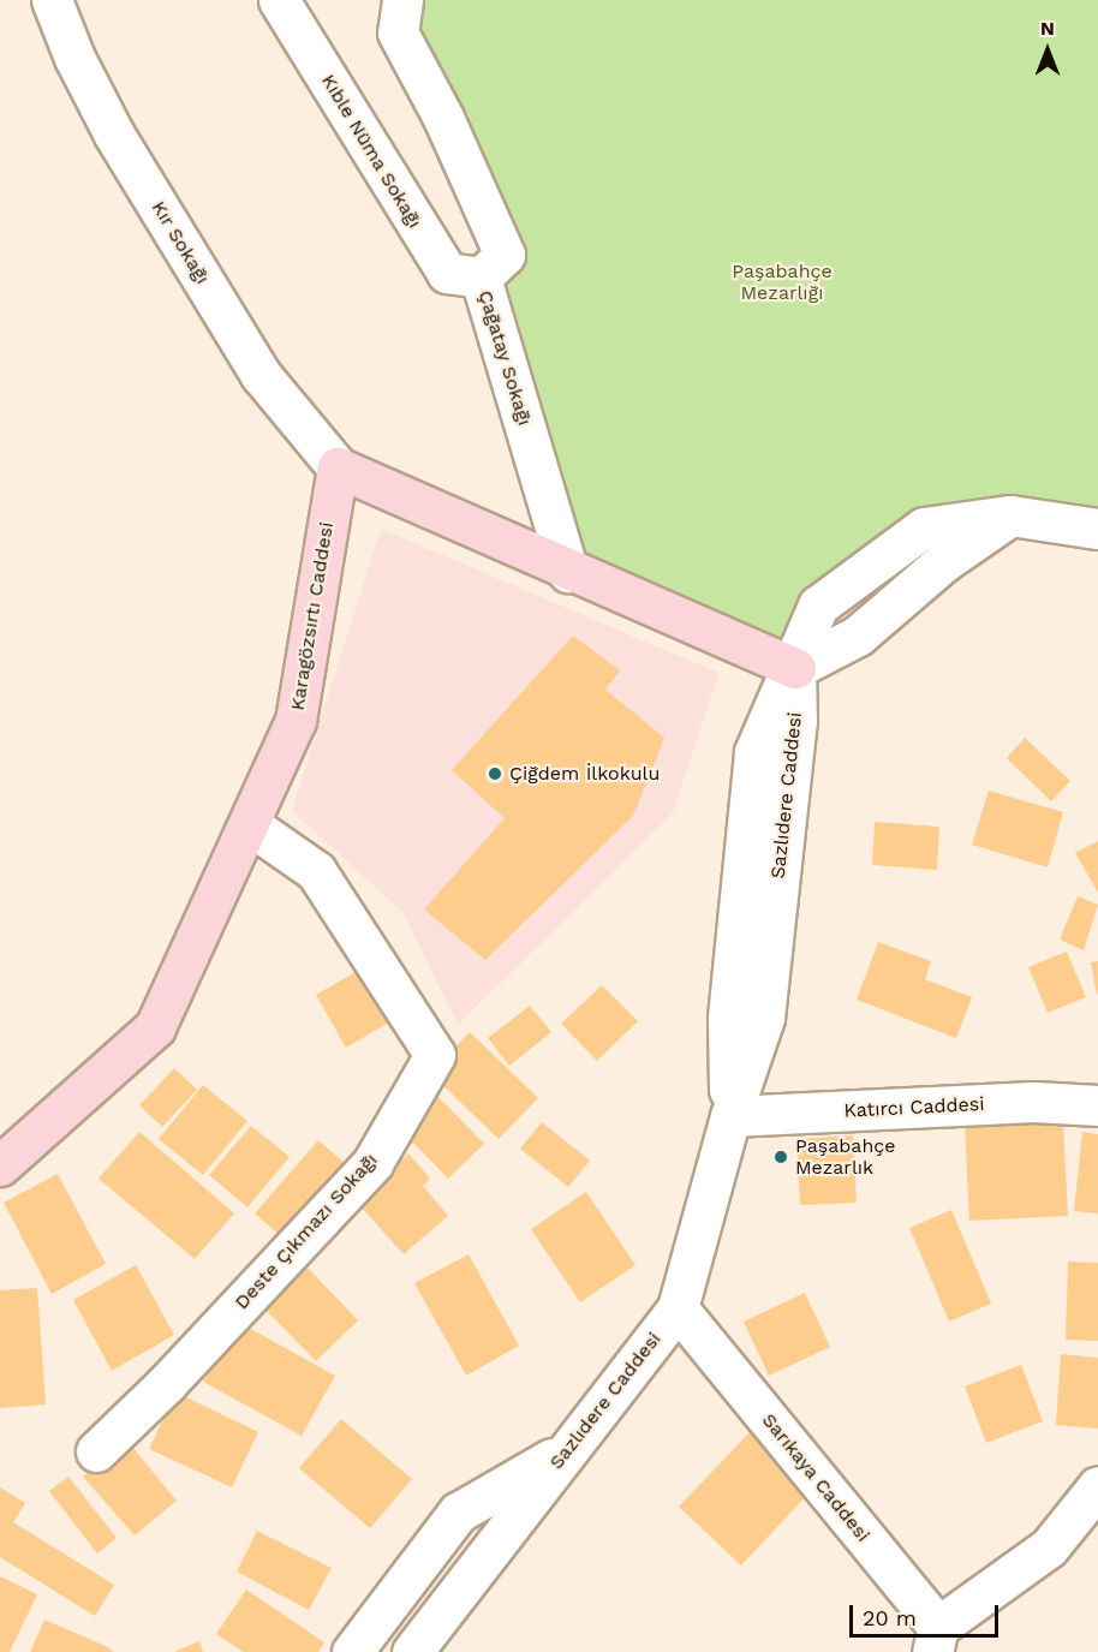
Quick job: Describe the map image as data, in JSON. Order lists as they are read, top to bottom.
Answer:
{
  "streets": {
    "street": [
      "Kıble Nüma Sokağı",
      "Kır Sokağı",
      "Çağatay Sokağı",
      "Karagözsırtı Caddesi",
      "Sazlıdere Caddesi",
      "Katırcı Caddesi",
      "Deste Çıkmazı Sokağı",
      "Sarıkaya Caddesi"
    ]
  },
  "crossings": [
    ["Kıble Nüma Sokağı", "Çağatay Sokağı"],
    ["Kır Sokağı", "Karagözsırtı Caddesi"],
    ["Karagözsırtı Caddesi", "Deste Çıkmazı Sokağı"],
    ["Sazlıdere Caddesi", "Katırcı Caddesi"],
    ["Sazlıdere Caddesi", "Sarıkaya Caddesi"]
  ],
  "parks": ["Paşabahçe Mezarlığı"],
  "places": ["Çiğdem İlkokulu", "Paşabahçe Mezarlık"],
  "scale_bar": "20 m",
  "north": "top"
}
